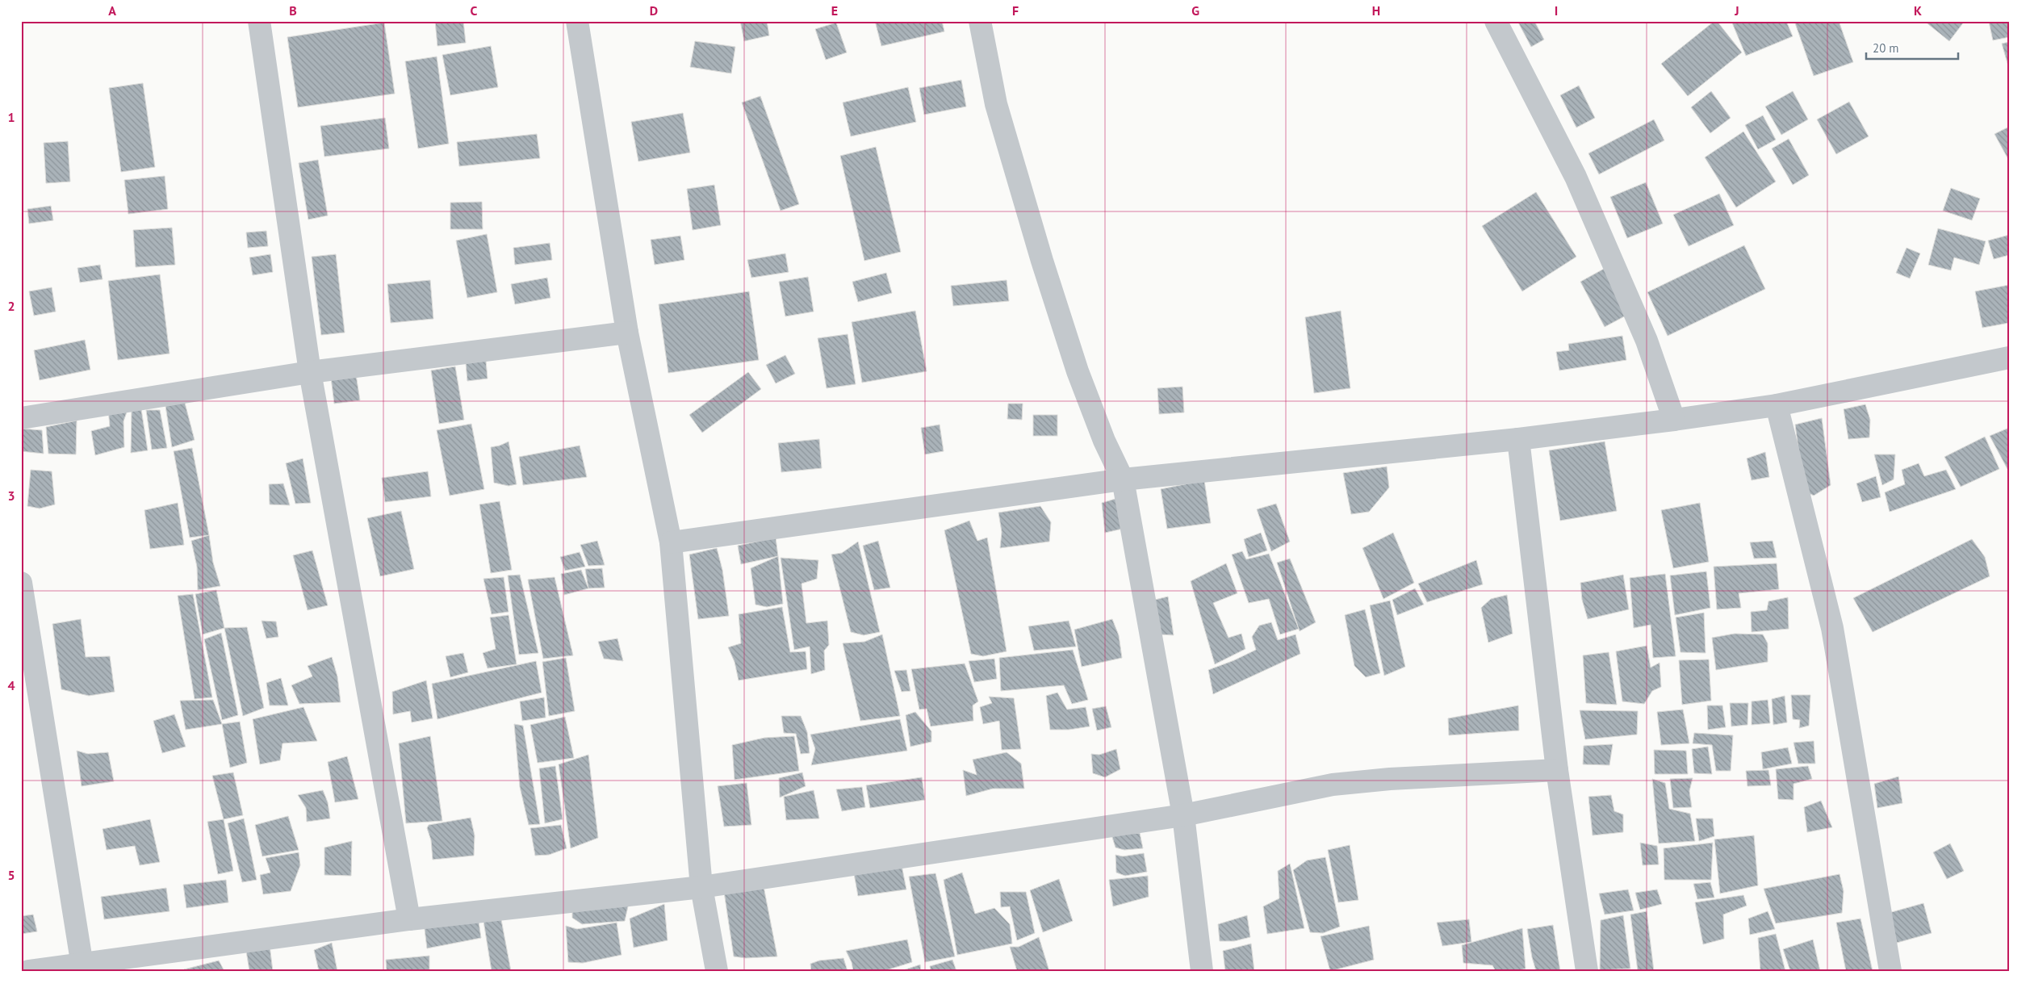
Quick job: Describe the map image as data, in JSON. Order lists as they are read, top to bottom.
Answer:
{
  "scale_bar": "20 m",
  "grid": {
    "columns": [
      "A",
      "B",
      "C",
      "D",
      "E",
      "F",
      "G",
      "H",
      "I",
      "J",
      "K"
    ],
    "rows": [
      "1",
      "2",
      "3",
      "4",
      "5"
    ]
  }
}
